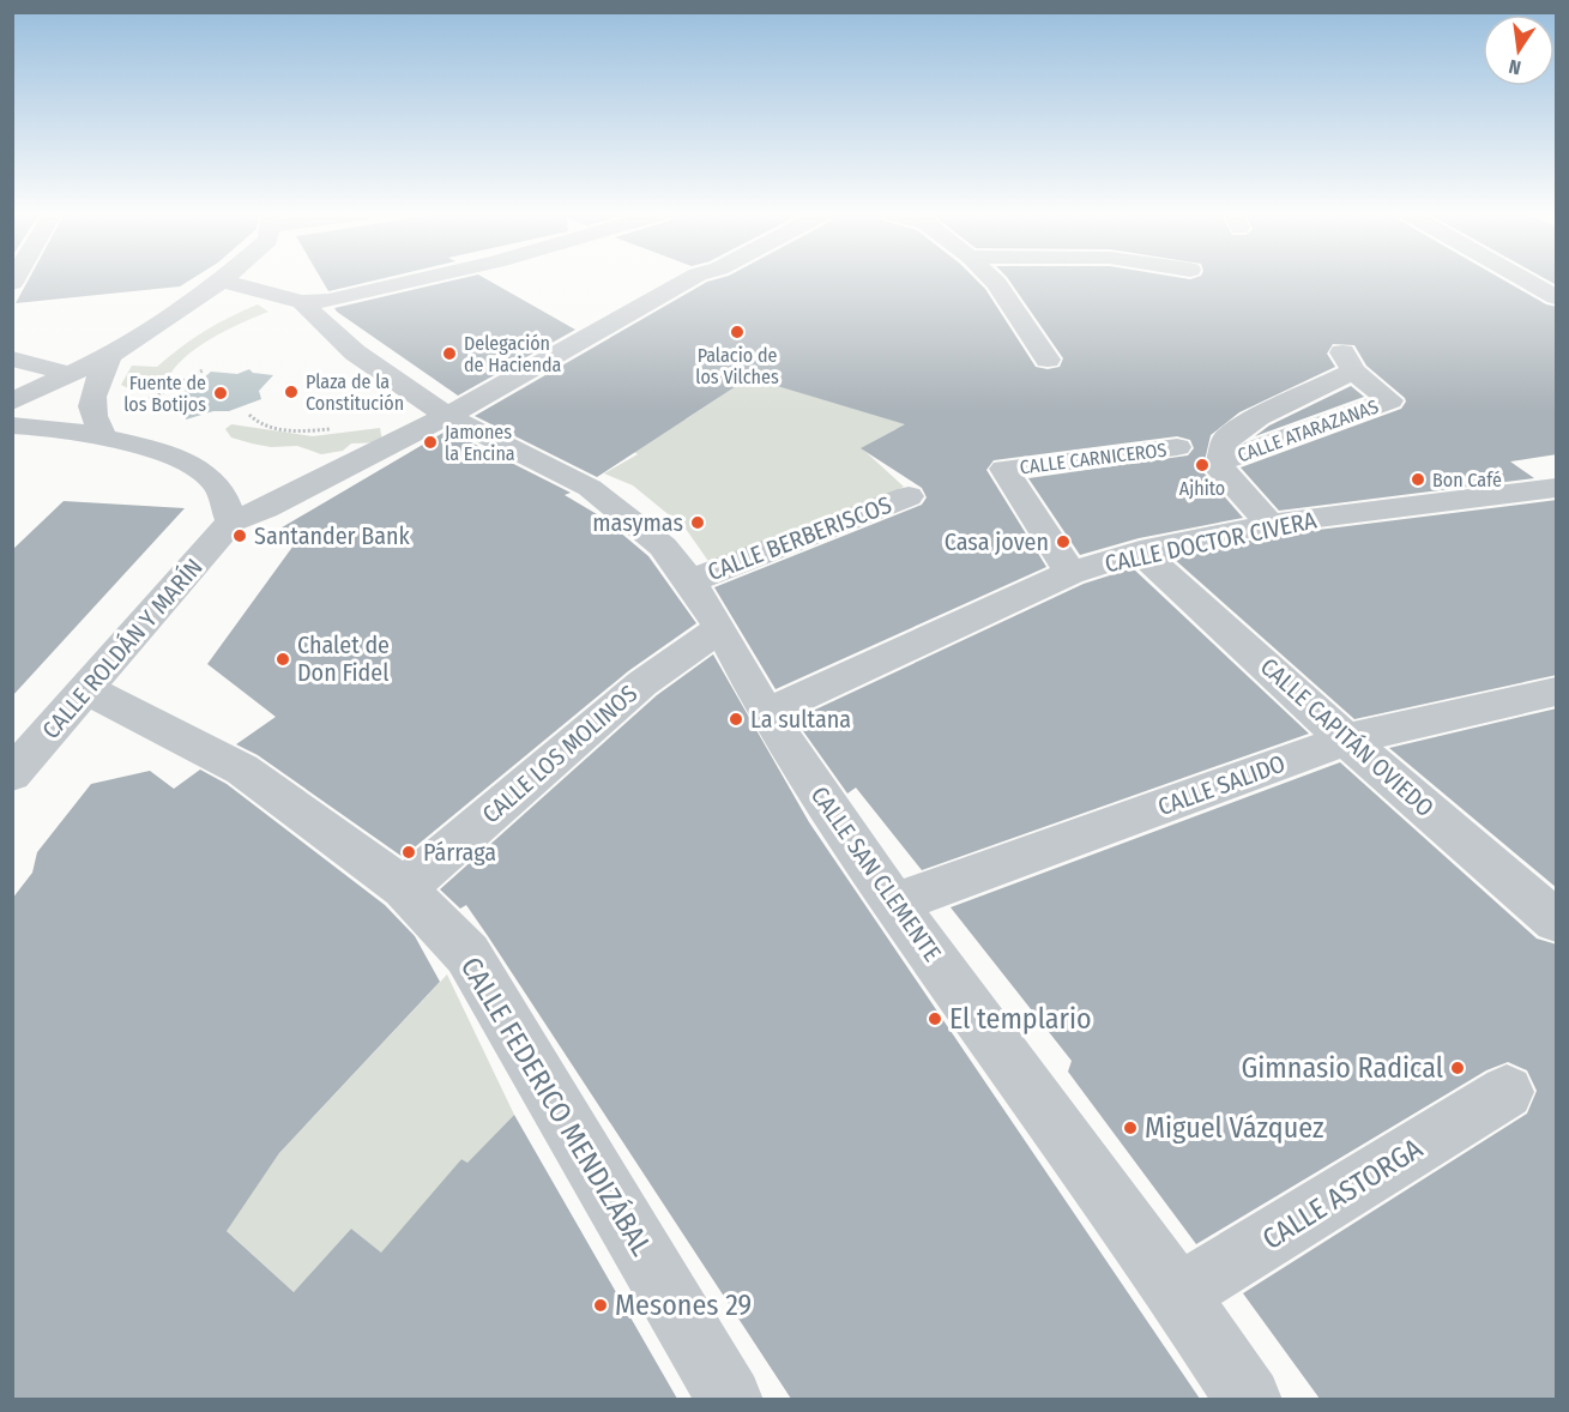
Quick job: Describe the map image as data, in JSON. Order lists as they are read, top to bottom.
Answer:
{
  "streets": {
    "street": [
      "CALLE ATARAZANAS",
      "CALLE CARNICEROS",
      "CALLE BERBERISCOS",
      "CALLE DOCTOR CIVERA",
      "CALLE ROLDÁN Y MARÍN",
      "CALLE CAPITÁN OVIEDO",
      "CALLE LOS MOLINOS",
      "CALLE SALIDO",
      "CALLE SAN CLEMENTE",
      "CALLE FEDERICO MENDIZÁBAL",
      "CALLE ASTORGA"
    ]
  },
  "crossings": [
    ["CALLE ATARAZANAS", "CALLE DOCTOR CIVERA"],
    ["CALLE CARNICEROS", "CALLE DOCTOR CIVERA"],
    ["CALLE BERBERISCOS", "CALLE SAN CLEMENTE"],
    ["CALLE DOCTOR CIVERA", "CALLE CAPITÁN OVIEDO"],
    ["CALLE DOCTOR CIVERA", "CALLE SAN CLEMENTE"],
    ["CALLE ROLDÁN Y MARÍN", "CALLE FEDERICO MENDIZÁBAL"],
    ["CALLE CAPITÁN OVIEDO", "CALLE SALIDO"],
    ["CALLE LOS MOLINOS", "CALLE SAN CLEMENTE"],
    ["CALLE LOS MOLINOS", "CALLE FEDERICO MENDIZÁBAL"],
    ["CALLE SALIDO", "CALLE SAN CLEMENTE"],
    ["CALLE SAN CLEMENTE", "CALLE ASTORGA"]
  ],
  "places": [
    "Palacio de los Vilches",
    "Delegación de Hacienda",
    "Plaza de la Constitución",
    "Fuente de los Botijos",
    "Jamones la Encina",
    "Ajhito",
    "Bon Café",
    "masymas",
    "Santander Bank",
    "Casa joven",
    "Chalet de Don Fidel",
    "La sultana",
    "Párraga",
    "El templario",
    "Gimnasio Radical",
    "Miguel Vázquez",
    "Mesones 29"
  ],
  "north": "bottom"
}
